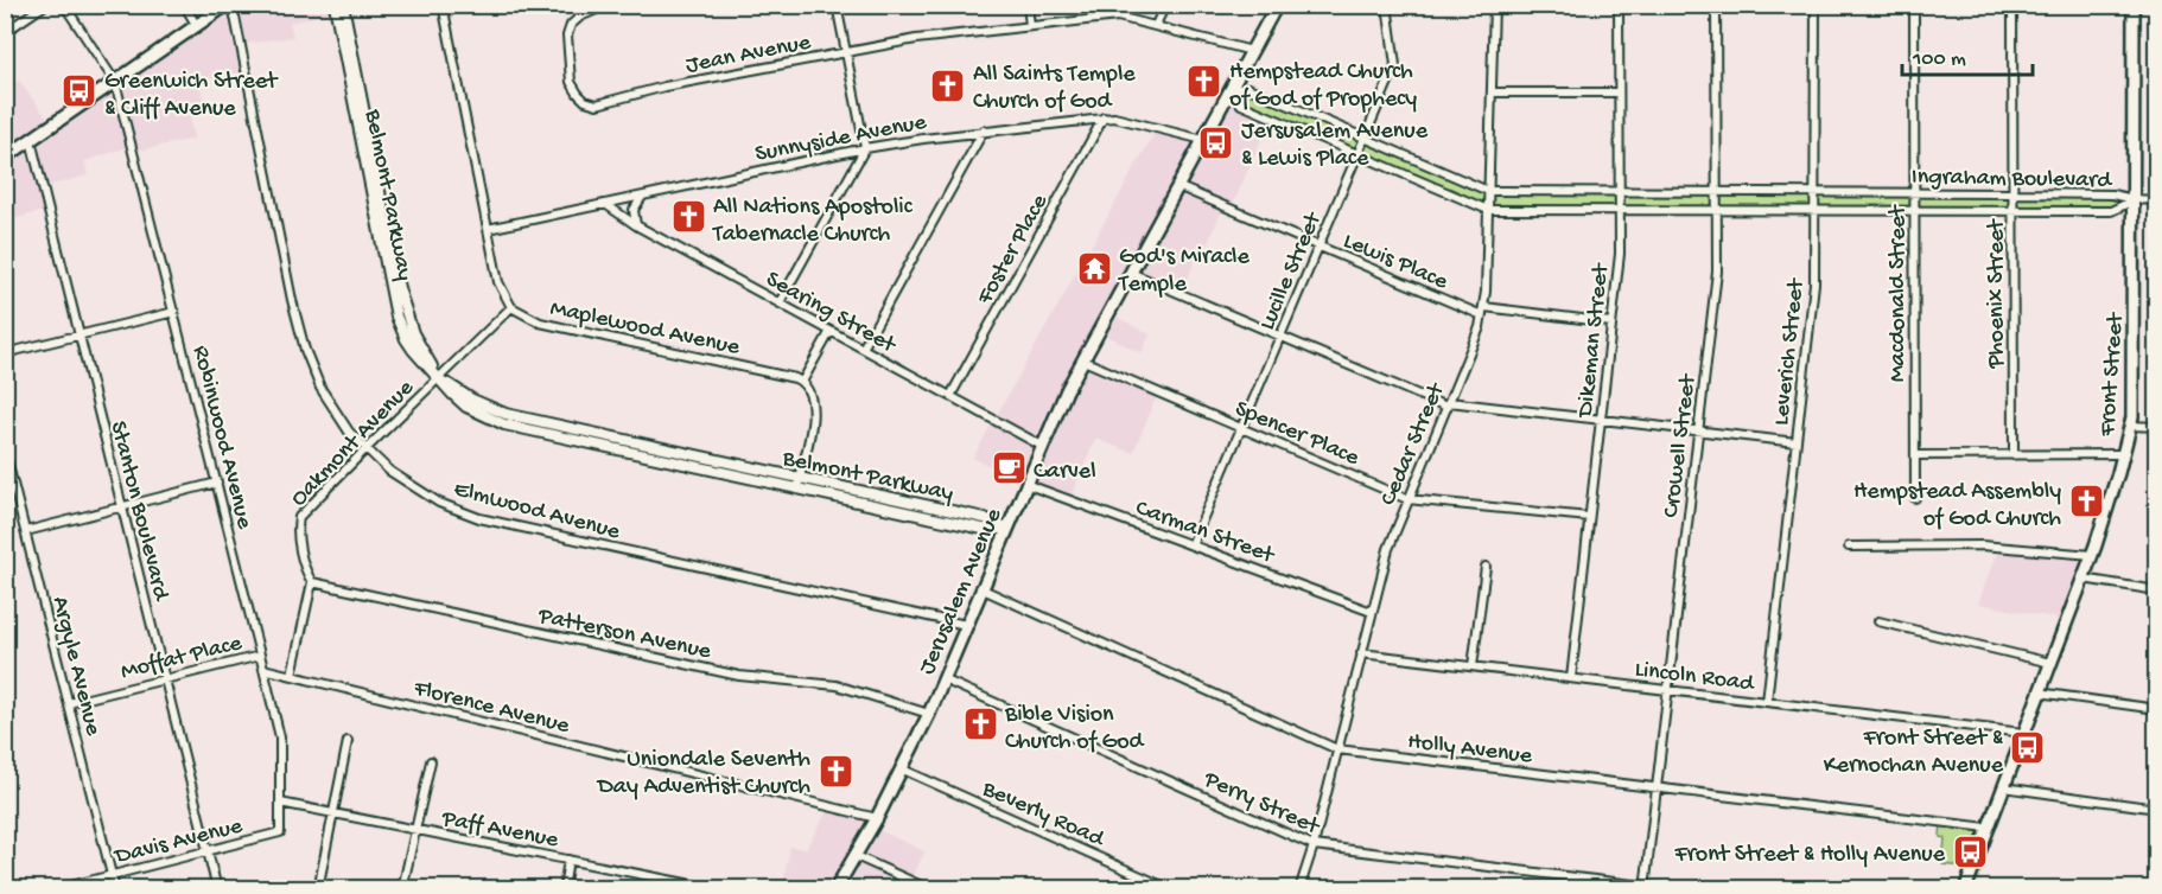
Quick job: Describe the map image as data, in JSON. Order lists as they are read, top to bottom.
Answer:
{
  "streets": {
    "main road": ["Front Street", "Jerusalem Avenue"],
    "street": [
      "Jean Avenue",
      "Sunnyside Avenue",
      "Ingraham Boulevard",
      "Belmont Parkway",
      "Foster Place",
      "Lewis Place",
      "Lucille Street",
      "Macdonald Street",
      "Phoenix Street",
      "Searing Street",
      "Maplewood Avenue",
      "Dikeman Street",
      "Leverich Street",
      "Spencer Place",
      "Robinwood Avenue",
      "Oakmont Avenue",
      "Cedar Street",
      "Crowell Street",
      "Elmwood Avenue",
      "Stanton Boulevard",
      "Carman Street",
      "Patterson Avenue",
      "Moffat Place",
      "Argyle Avenue",
      "Lincoln Road",
      "Florence Avenue",
      "Holly Avenue",
      "Perry Street",
      "Beverly Road",
      "Paff Avenue",
      "Davis Avenue"
    ]
  },
  "crossings": [
    ["Jean Avenue", "Jerusalem Avenue"],
    ["Sunnyside Avenue", "Foster Place"],
    ["Sunnyside Avenue", "Searing Street"],
    ["Sunnyside Avenue", "Jerusalem Avenue"],
    ["Ingraham Boulevard", "Lucille Street"],
    ["Ingraham Boulevard", "Macdonald Street"],
    ["Ingraham Boulevard", "Phoenix Street"],
    ["Ingraham Boulevard", "Dikeman Street"],
    ["Ingraham Boulevard", "Leverich Street"],
    ["Ingraham Boulevard", "Front Street"],
    ["Ingraham Boulevard", "Cedar Street"],
    ["Ingraham Boulevard", "Crowell Street"],
    ["Ingraham Boulevard", "Jerusalem Avenue"],
    ["Belmont Parkway", "Oakmont Avenue"],
    ["Belmont Parkway", "Jerusalem Avenue"],
    ["Foster Place", "Searing Street"],
    ["Lewis Place", "Lucille Street"],
    ["Lewis Place", "Dikeman Street"],
    ["Lewis Place", "Cedar Street"],
    ["Lewis Place", "Jerusalem Avenue"],
    ["Lucille Street", "Spencer Place"],
    ["Lucille Street", "Carman Street"],
    ["Searing Street", "Jerusalem Avenue"],
    ["Maplewood Avenue", "Oakmont Avenue"],
    ["Dikeman Street", "Spencer Place"],
    ["Dikeman Street", "Lincoln Road"],
    ["Leverich Street", "Lincoln Road"],
    ["Front Street", "Lincoln Road"],
    ["Front Street", "Holly Avenue"],
    ["Spencer Place", "Cedar Street"],
    ["Spencer Place", "Jerusalem Avenue"],
    ["Robinwood Avenue", "Moffat Place"],
    ["Robinwood Avenue", "Florence Avenue"],
    ["Robinwood Avenue", "Paff Avenue"],
    ["Robinwood Avenue", "Davis Avenue"],
    ["Oakmont Avenue", "Elmwood Avenue"],
    ["Oakmont Avenue", "Patterson Avenue"],
    ["Cedar Street", "Carman Street"],
    ["Cedar Street", "Lincoln Road"],
    ["Cedar Street", "Holly Avenue"],
    ["Cedar Street", "Perry Street"],
    ["Crowell Street", "Lincoln Road"],
    ["Crowell Street", "Holly Avenue"],
    ["Crowell Street", "Perry Street"],
    ["Elmwood Avenue", "Jerusalem Avenue"],
    ["Stanton Boulevard", "Moffat Place"],
    ["Stanton Boulevard", "Davis Avenue"],
    ["Carman Street", "Jerusalem Avenue"],
    ["Jerusalem Avenue", "Patterson Avenue"],
    ["Jerusalem Avenue", "Florence Avenue"],
    ["Jerusalem Avenue", "Holly Avenue"],
    ["Jerusalem Avenue", "Perry Street"],
    ["Jerusalem Avenue", "Beverly Road"],
    ["Moffat Place", "Argyle Avenue"],
    ["Argyle Avenue", "Davis Avenue"],
    ["Paff Avenue", "Davis Avenue"]
  ],
  "places": {
    "church": [
      "Hempstead Church of God of Prophecy",
      "All Saints Temple Church of God",
      "All Nations Apostolic Tabernacle Church",
      "Hempstead Assembly of God Church",
      "Bible Vision Church of God",
      "Uniondale Seventh Day Adventist Church"
    ],
    "bus stop": [
      "Greenwich Street & Cliff Avenue",
      "Jersusalem Avenue & Lewis Place",
      "Front Street & Kernochan Avenue",
      "Front Street & Holly Avenue"
    ],
    "temple": ["God's Miracle Temple"],
    "cafe": ["Carvel"]
  },
  "scale_bar": "100 m"
}
